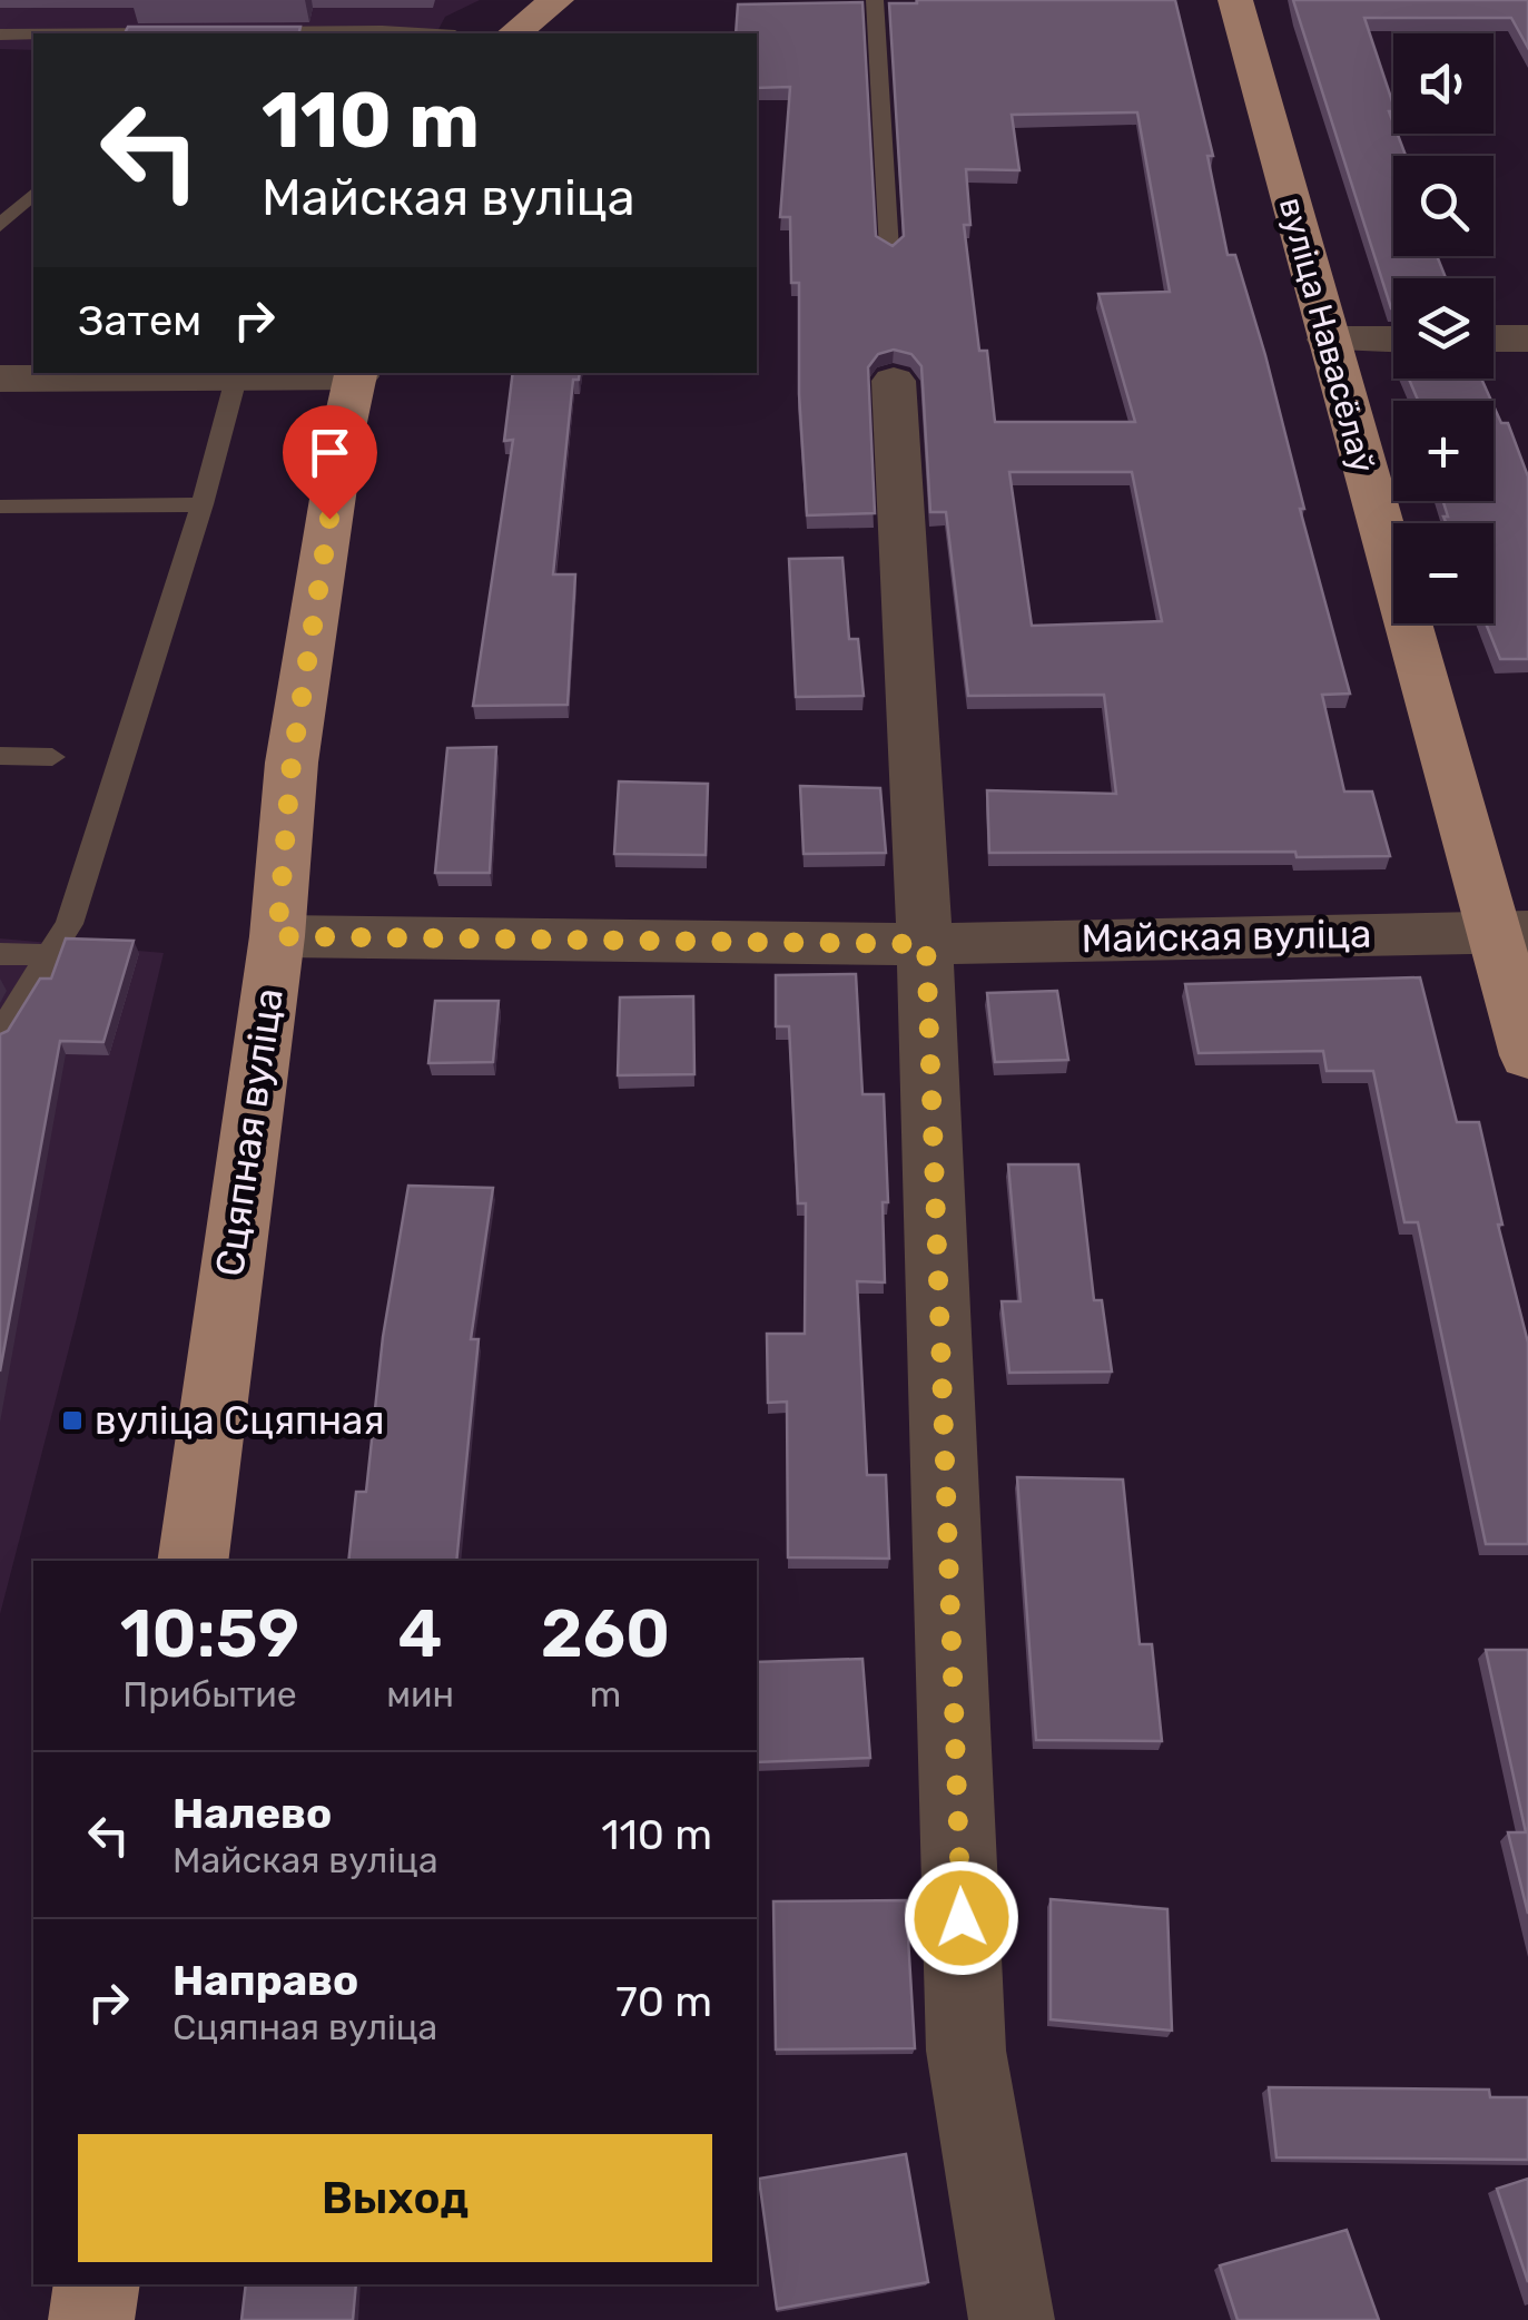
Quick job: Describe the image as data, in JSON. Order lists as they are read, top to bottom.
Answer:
{
  "streets": {
    "main road": ["вуліца Навасёлаў", "Сцяпная вуліца"],
    "street": ["Майская вуліца"]
  },
  "crossings": [
    ["вуліца Навасёлаў", "Майская вуліца"],
    ["Майская вуліца", "Сцяпная вуліца"]
  ],
  "places": {
    "transit": ["вуліца Сцяпная"]
  },
  "page": {
    "map_buttons": ["+", "−"],
    "turn": ["110 m", "Майская вуліца"],
    "then": "Затем",
    "eta": [
      "10:59",
      "Прибытие",
      "4",
      "мин",
      "260",
      "m"
    ],
    "list": [
      {
        "name": "Налево",
        "note": "Майская вуліца",
        "value": "110 m"
      },
      {
        "name": "Направо",
        "note": "Сцяпная вуліца",
        "value": "70 m"
      }
    ],
    "buttons": "Выход"
  }
}
